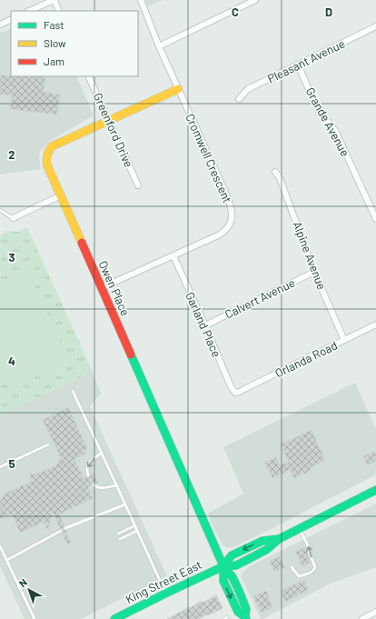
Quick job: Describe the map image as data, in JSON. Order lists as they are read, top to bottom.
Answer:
{
  "streets": {
    "street": [
      "Pleasant Avenue",
      "Grande Avenue",
      "Greenford Drive",
      "Cromwell Crescent",
      "Alpine Avenue",
      "Owen Place",
      "Calvert Avenue",
      "Garland Place",
      "Orlanda Road",
      "King Street East"
    ]
  },
  "crossings": [
    ["Pleasant Avenue", "Grande Avenue"],
    ["Greenford Drive", "Owen Place"],
    ["Cromwell Crescent", "Owen Place"],
    ["Cromwell Crescent", "Garland Place"],
    ["Alpine Avenue", "Calvert Avenue"],
    ["Alpine Avenue", "Orlanda Road"],
    ["Owen Place", "King Street East"],
    ["Calvert Avenue", "Garland Place"],
    ["Garland Place", "Orlanda Road"]
  ],
  "legend": ["Fast", "Slow", "Jam"],
  "north": "top left",
  "grid": {
    "columns": ["C", "D"],
    "rows": [
      "2",
      "3",
      "4",
      "5"
    ]
  }
}
